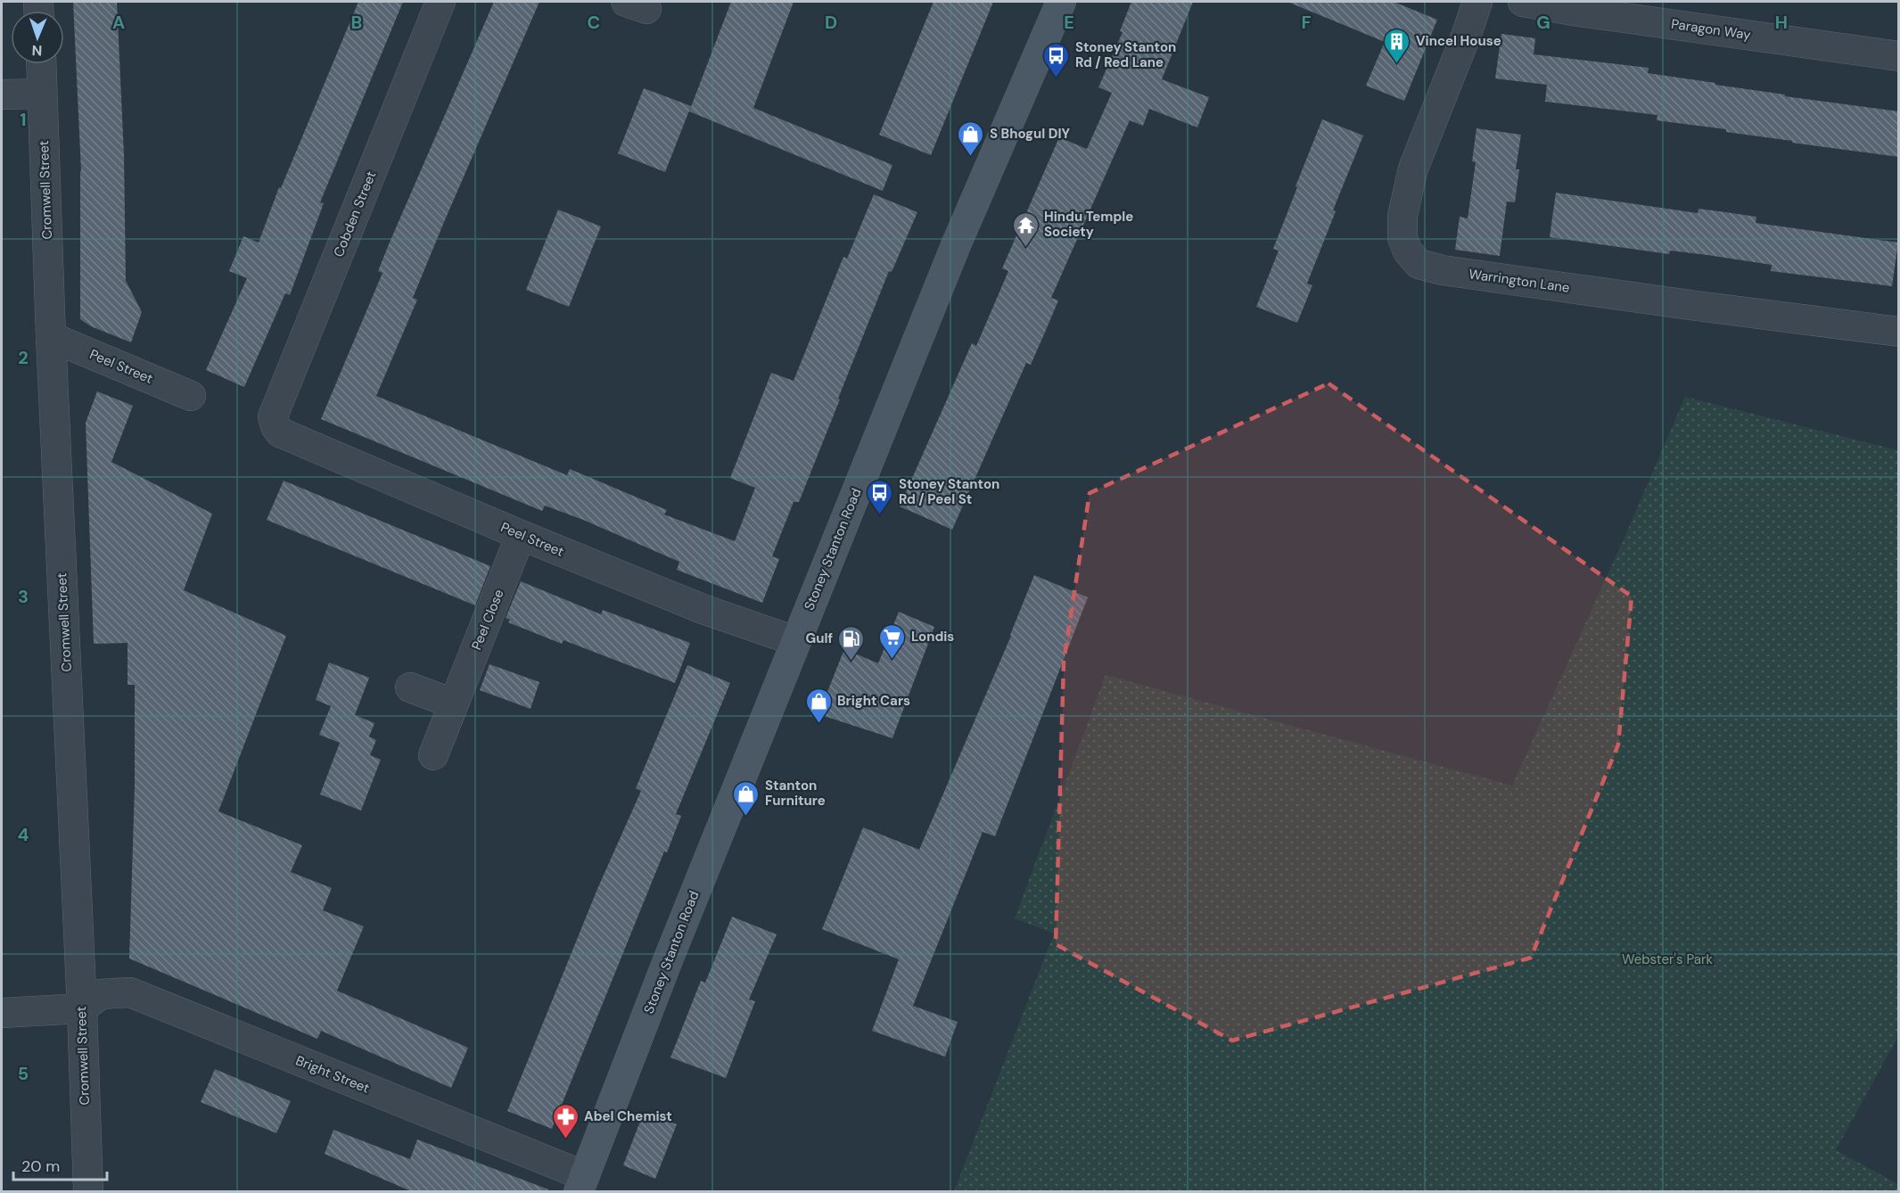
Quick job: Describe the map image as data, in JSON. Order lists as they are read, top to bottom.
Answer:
{
  "streets": {
    "main road": ["Stoney Stanton Road"],
    "street": [
      "Paragon Way",
      "Cromwell Street",
      "Cobden Street",
      "Warrington Lane",
      "Peel Street",
      "Peel Close",
      "Bright Street"
    ]
  },
  "crossings": [
    ["Cromwell Street", "Peel Street"],
    ["Cromwell Street", "Bright Street"],
    ["Cobden Street", "Peel Street"],
    ["Peel Street", "Stoney Stanton Road"],
    ["Peel Street", "Peel Close"],
    ["Stoney Stanton Road", "Bright Street"]
  ],
  "parks": ["Webster's Park"],
  "places": {
    "building": ["Vincel House"],
    "bus stop": ["Stoney Stanton Rd / Red Lane", "Stoney Stanton Rd / Peel St"],
    "shop": ["S Bhogul DIY", "Bright Cars", "Stanton Furniture"],
    "temple": ["Hindu Temple Society"],
    "supermarket": ["Londis"],
    "fuel station": ["Gulf"],
    "pharmacy": ["Abel Chemist"]
  },
  "scale_bar": "20 m",
  "north": "bottom",
  "grid": {
    "columns": [
      "A",
      "B",
      "C",
      "D",
      "E",
      "F",
      "G",
      "H"
    ],
    "rows": [
      "1",
      "2",
      "3",
      "4",
      "5"
    ]
  }
}
